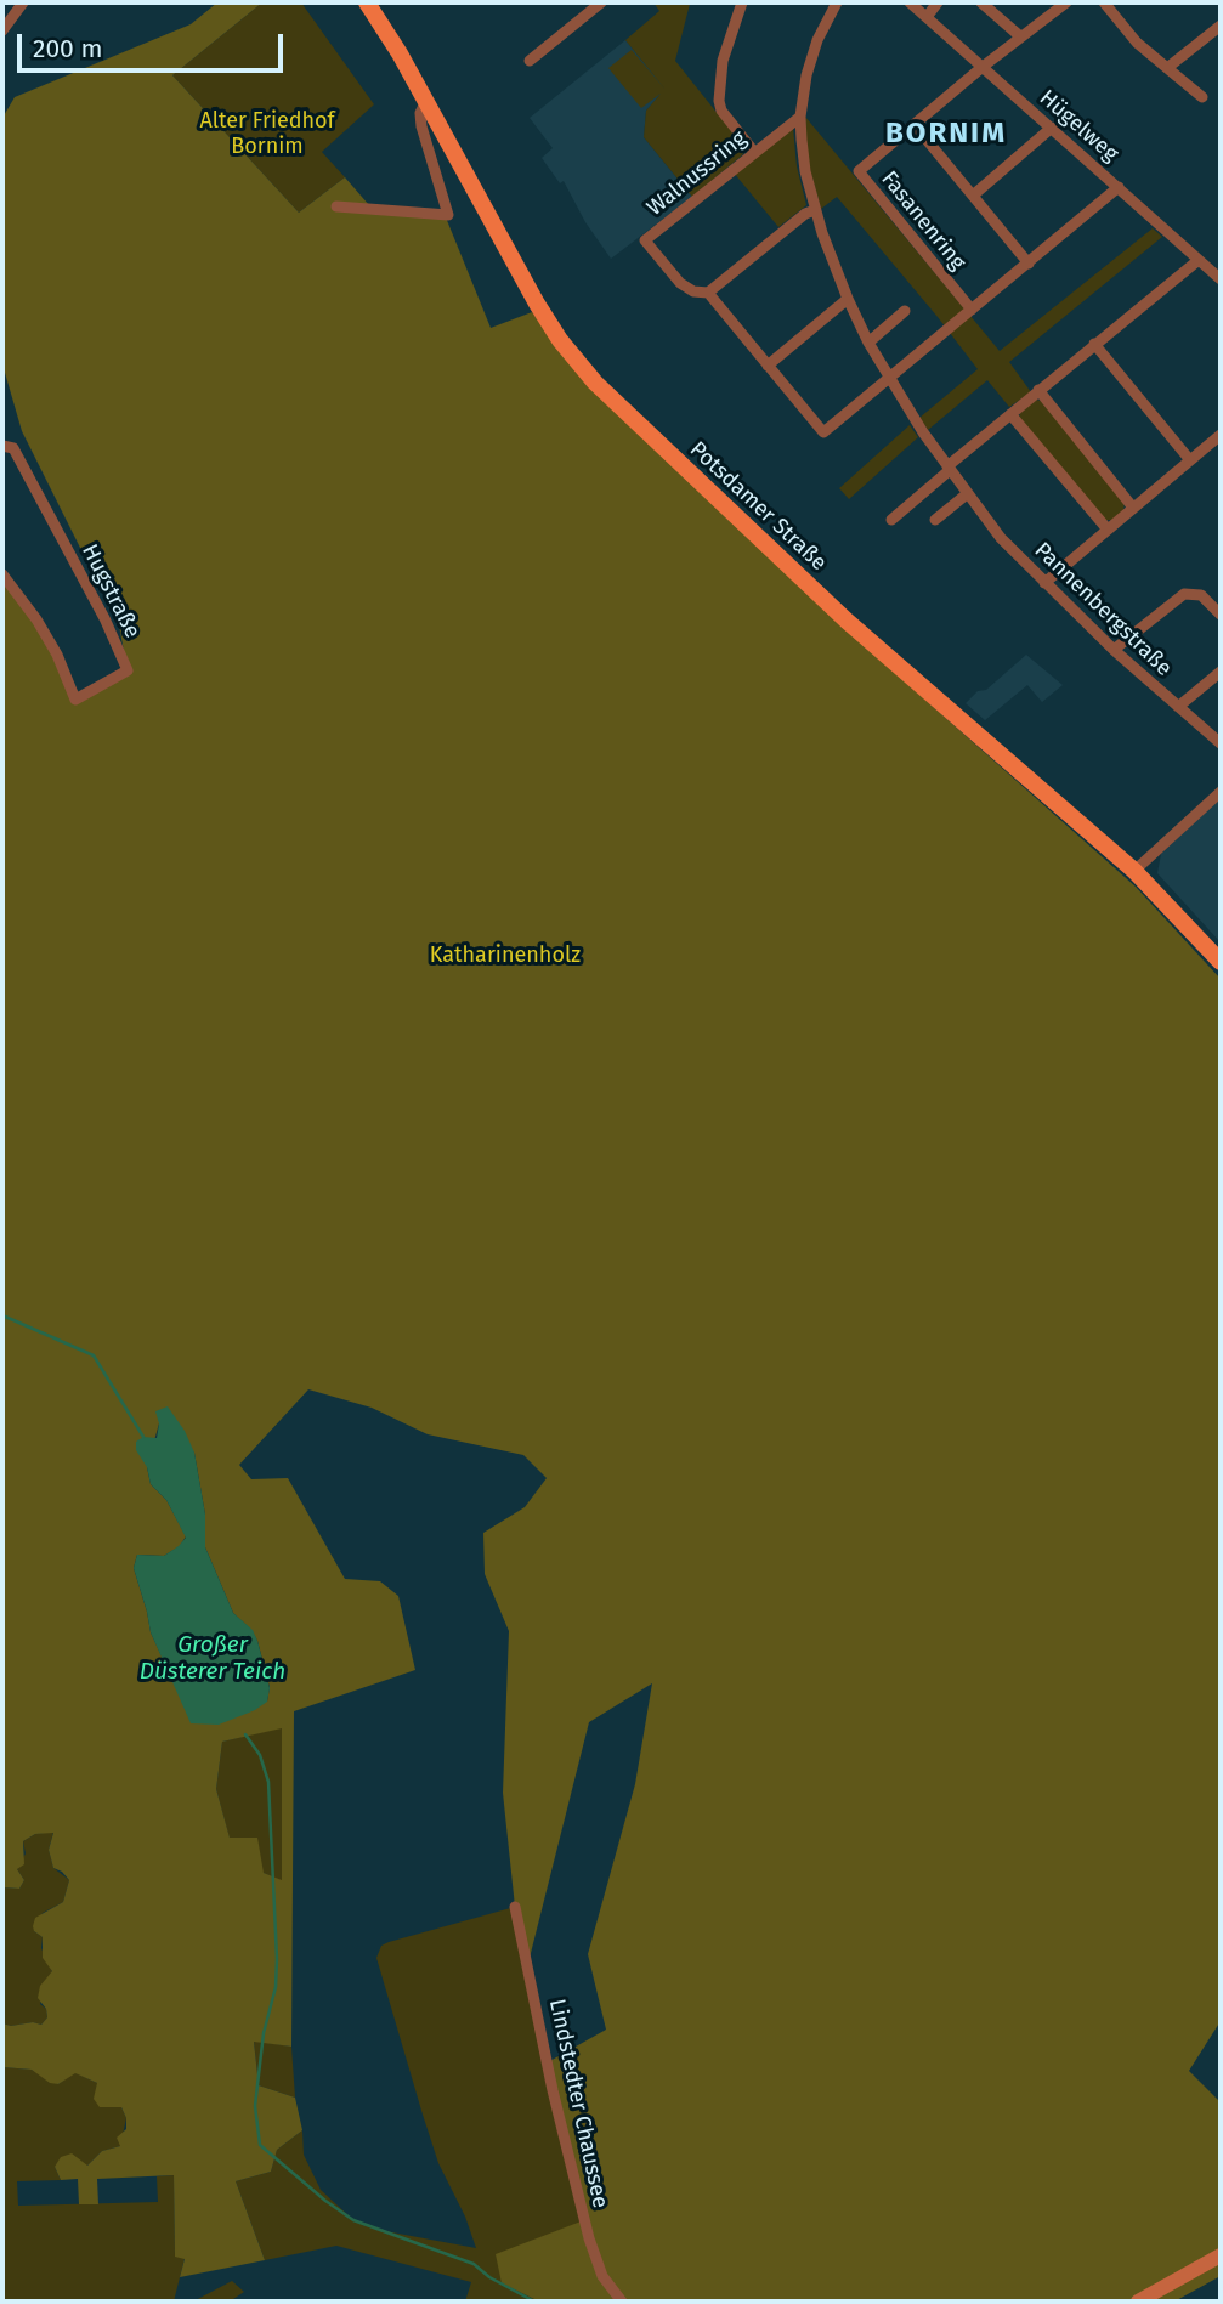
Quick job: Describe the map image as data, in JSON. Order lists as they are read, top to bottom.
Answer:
{
  "streets": {
    "main road": ["Potsdamer Straße"],
    "street": [
      "Hügelweg",
      "Walnussring",
      "Fasanenring",
      "Hugstraße",
      "Pannenbergstraße",
      "Lindstedter Chaussee"
    ]
  },
  "crossings": [
    ["Hügelweg", "Fasanenring"],
    ["Walnussring", "Pannenbergstraße"]
  ],
  "districts": ["BORNIM"],
  "water": ["Großer Düsterer Teich"],
  "parks": ["Alter Friedhof Bornim", "Katharinenholz"],
  "scale_bar": "200 m"
}
